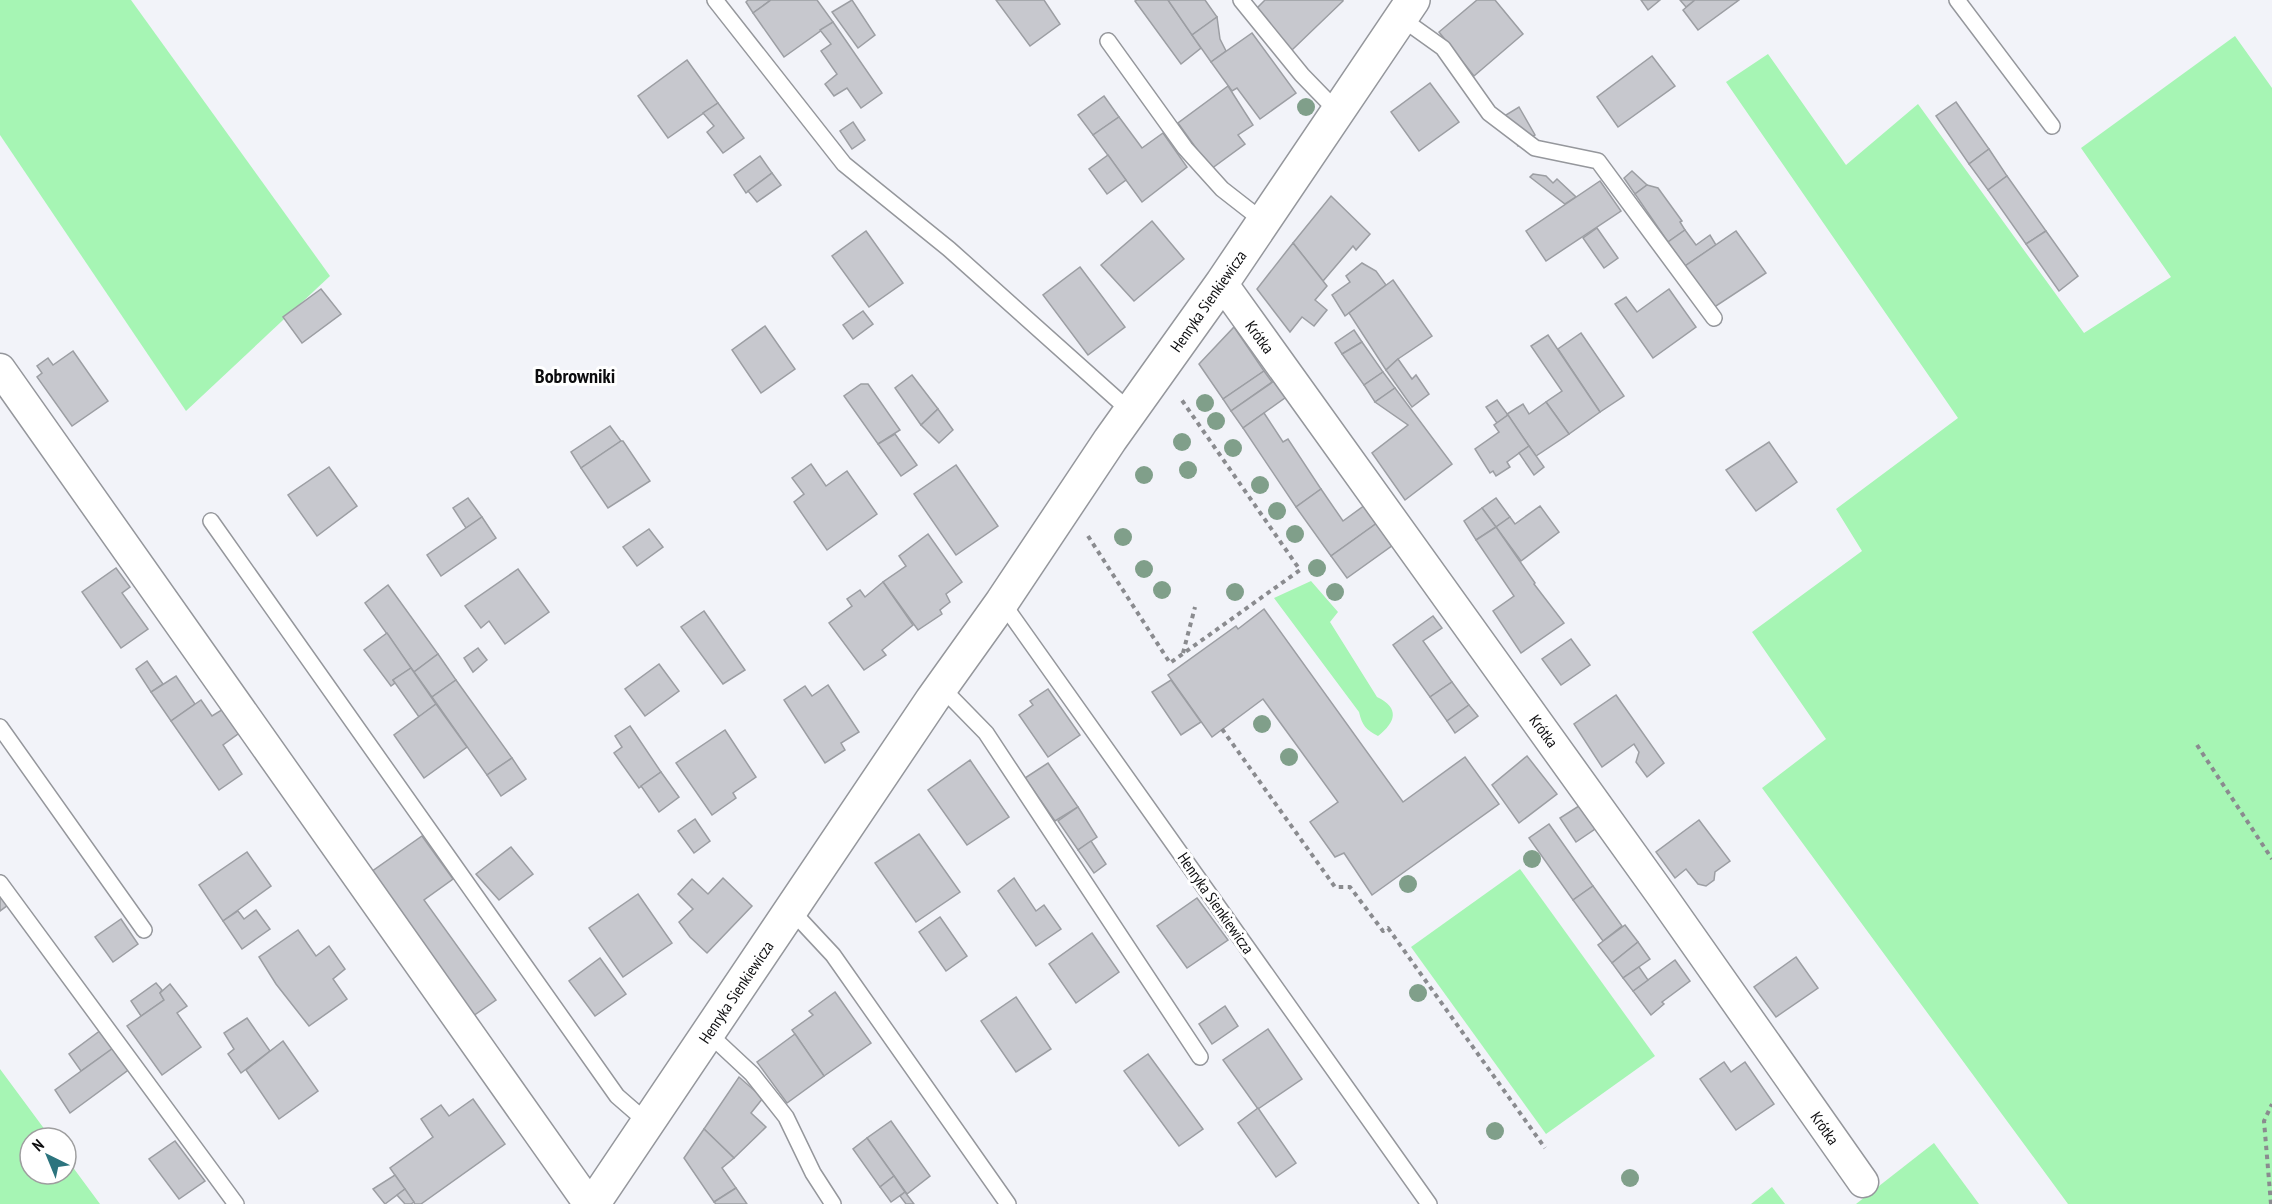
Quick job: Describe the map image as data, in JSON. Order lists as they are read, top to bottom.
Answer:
{
  "streets": {
    "street": ["Henryka Sienkiewicza", "Krótka"]
  },
  "crossings": [
    ["Henryka Sienkiewicza", "Krótka"]
  ],
  "districts": ["Bobrowniki"],
  "north": "top left"
}
